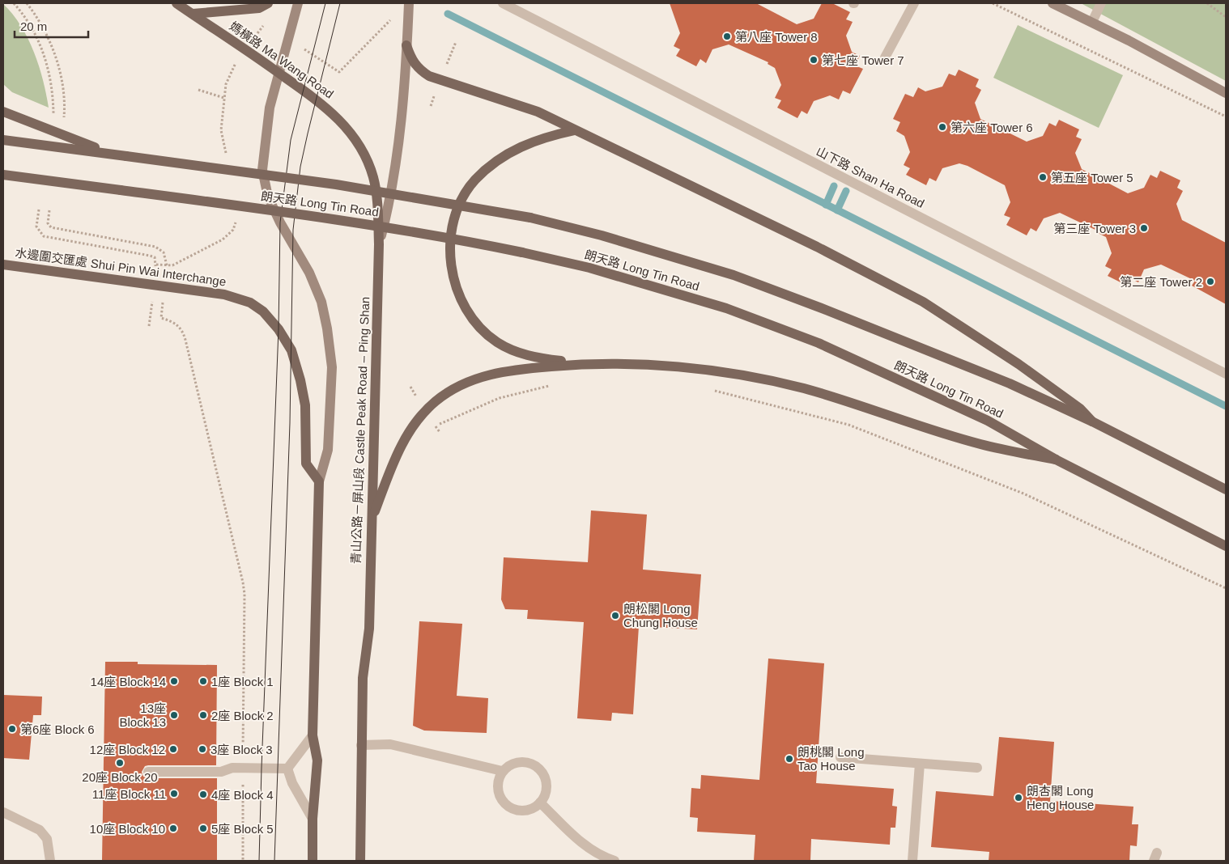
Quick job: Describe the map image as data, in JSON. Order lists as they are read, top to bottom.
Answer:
{
  "streets": {
    "main road": [
      "媽橫路 Ma Wang Road",
      "朗天路 Long Tin Road",
      "水邊圍交匯處 Shui Pin Wai Interchange",
      "青山公路－屏山段 Castle Peak Road – Ping Shan"
    ],
    "street": ["山下路 Shan Ha Road"]
  },
  "crossings": [
    ["媽橫路 Ma Wang Road", "青山公路－屏山段 Castle Peak Road – Ping Shan"]
  ],
  "places": [
    "第八座 Tower 8",
    "第七座 Tower 7",
    "第六座 Tower 6",
    "第五座 Tower 5",
    "第三座 Tower 3",
    "第二座 Tower 2",
    "朗松閣 Long Chung House",
    "14座 Block 14",
    "1座 Block 1",
    "13座 Block 13",
    "2座 Block 2",
    "第6座 Block 6",
    "12座 Block 12",
    "3座 Block 3",
    "朗桃閣 Long Tao House",
    "20座 Block 20",
    "11座 Block 11",
    "4座 Block 4",
    "朗杏閣 Long Heng House",
    "10座 Block 10",
    "5座 Block 5"
  ],
  "scale_bar": "20 m"
}
